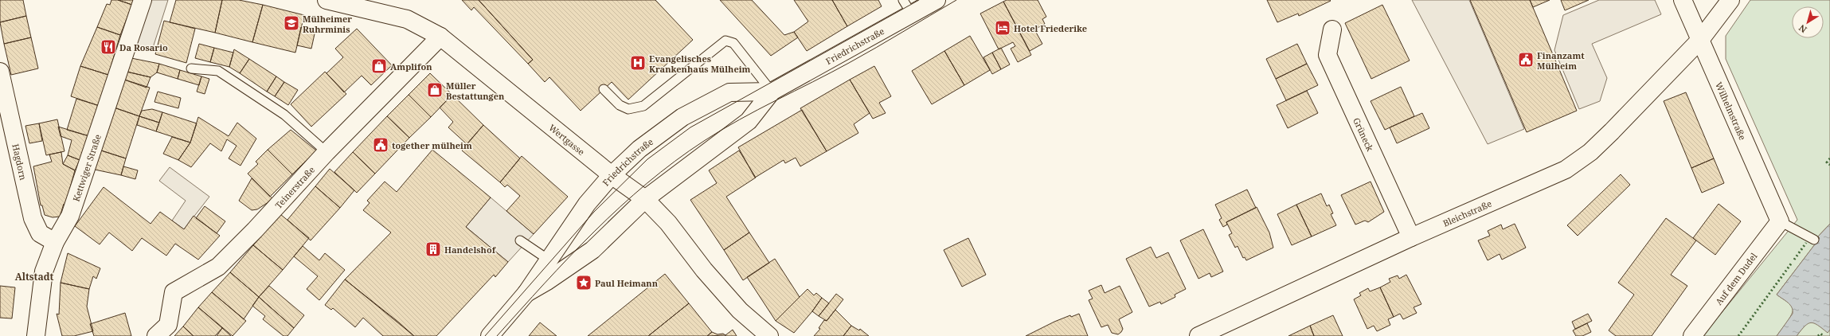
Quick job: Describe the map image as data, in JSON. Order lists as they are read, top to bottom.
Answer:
{
  "streets": {
    "street": [
      "Friedrichstraße",
      "Wilhelmstraße",
      "Grüneck",
      "Wertgasse",
      "Hagdorn",
      "Kettwiger Straße",
      "Teinerstraße",
      "Bleichstraße",
      "Auf dem Dudel"
    ]
  },
  "crossings": [
    ["Friedrichstraße", "Wertgasse"],
    ["Wilhelmstraße", "Bleichstraße"],
    ["Wilhelmstraße", "Auf dem Dudel"],
    ["Grüneck", "Bleichstraße"],
    ["Wertgasse", "Teinerstraße"],
    ["Hagdorn", "Kettwiger Straße"]
  ],
  "districts": ["Altstadt"],
  "places": {
    "school or university": ["Mülheimer Ruhrminis"],
    "hotel": ["Hotel Friederike"],
    "restaurant": ["Da Rosario"],
    "public building": ["Finanzamt Mülheim", "together mülheim"],
    "hospital": ["Evangelisches Krankenhaus Mülheim"],
    "shop": ["Amplifon", "Müller Bestattungen"],
    "building": ["Handelshof"],
    "place": ["Paul Heimann"]
  },
  "north": "bottom left"
}
